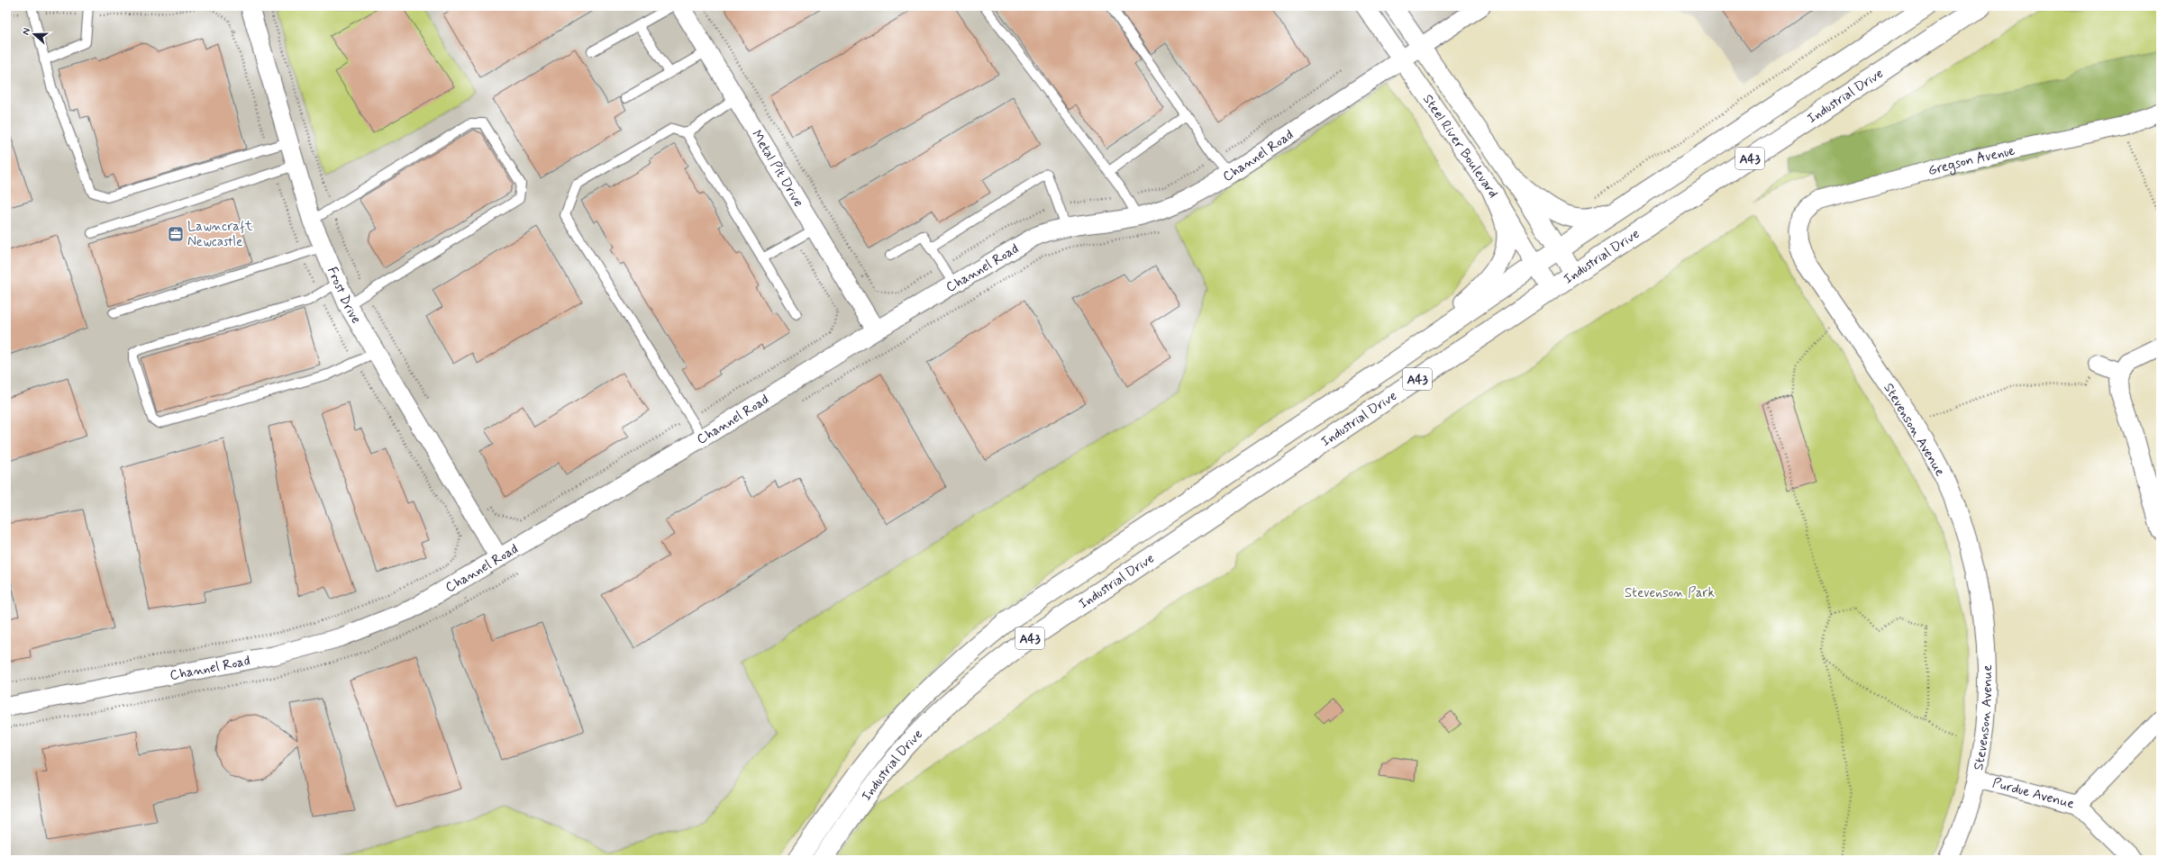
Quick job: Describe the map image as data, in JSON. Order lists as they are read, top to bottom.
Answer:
{
  "streets": {
    "highway": ["Industrial Drive", "A43"],
    "street": [
      "Steel River Boulevard",
      "Channel Road",
      "Gregson Avenue",
      "Metal Pit Drive",
      "Frost Drive",
      "Stevenson Avenue",
      "Purdue Avenue"
    ]
  },
  "crossings": [
    ["Industrial Drive", "Steel River Boulevard"],
    ["Steel River Boulevard", "Channel Road"],
    ["Channel Road", "Metal Pit Drive"],
    ["Channel Road", "Frost Drive"],
    ["Gregson Avenue", "Stevenson Avenue"],
    ["Stevenson Avenue", "Purdue Avenue"]
  ],
  "parks": ["Stevenson Park"],
  "places": {
    "office": ["Lawncraft Newcastle"]
  },
  "north": "left"
}
